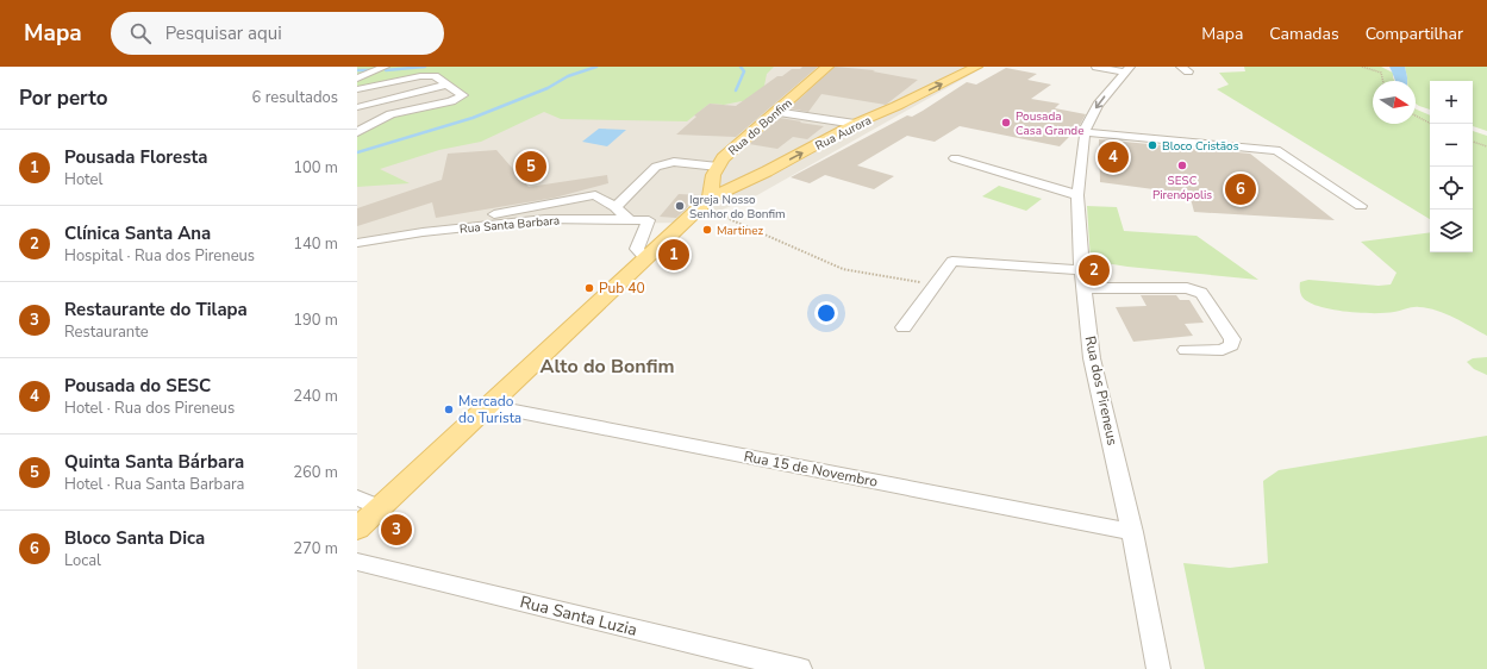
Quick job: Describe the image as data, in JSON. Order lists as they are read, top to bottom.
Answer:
{
  "streets": {
    "main road": ["Rua do Bonfim", "Rua Aurora"],
    "street": [
      "Rua Santa Barbara",
      "Rua dos Pireneus",
      "Rua 15 de Novembro",
      "Rua Santa Luzia"
    ]
  },
  "crossings": [
    ["Rua do Bonfim", "Rua Aurora"],
    ["Rua Aurora", "Rua Santa Barbara"],
    ["Rua Aurora", "Rua 15 de Novembro"],
    ["Rua dos Pireneus", "Rua 15 de Novembro"]
  ],
  "districts": ["Alto do Bonfim"],
  "places": [
    "Pousada Casa Grande",
    "Bloco Cristãos",
    "SESC Pirenópolis",
    "Igreja Nosso Senhor do Bonfim",
    "Martinez",
    "Pub 40",
    "Mercado do Turista"
  ],
  "north": "right",
  "page": {
    "header": "Mapa",
    "search": "Pesquisar aqui",
    "nav": ["Mapa", "Camadas", "Compartilhar"],
    "heading": ["Por perto", "6 resultados"],
    "map_buttons": ["+", "−"],
    "list": [
      {
        "mark": "1",
        "name": "Pousada Floresta",
        "note": "Hotel",
        "value": "100 m"
      },
      {
        "mark": "2",
        "name": "Clínica Santa Ana",
        "note": "Hospital · Rua dos Pireneus",
        "value": "140 m"
      },
      {
        "mark": "3",
        "name": "Restaurante do Tilapa",
        "note": "Restaurante",
        "value": "190 m"
      },
      {
        "mark": "4",
        "name": "Pousada do SESC",
        "note": "Hotel · Rua dos Pireneus",
        "value": "240 m"
      },
      {
        "mark": "5",
        "name": "Quinta Santa Bárbara",
        "note": "Hotel · Rua Santa Barbara",
        "value": "260 m"
      },
      {
        "mark": "6",
        "name": "Bloco Santa Dica",
        "note": "Local",
        "value": "270 m"
      }
    ],
    "pins": [
      "4",
      "5",
      "6",
      "1",
      "2",
      "3"
    ]
  }
}
